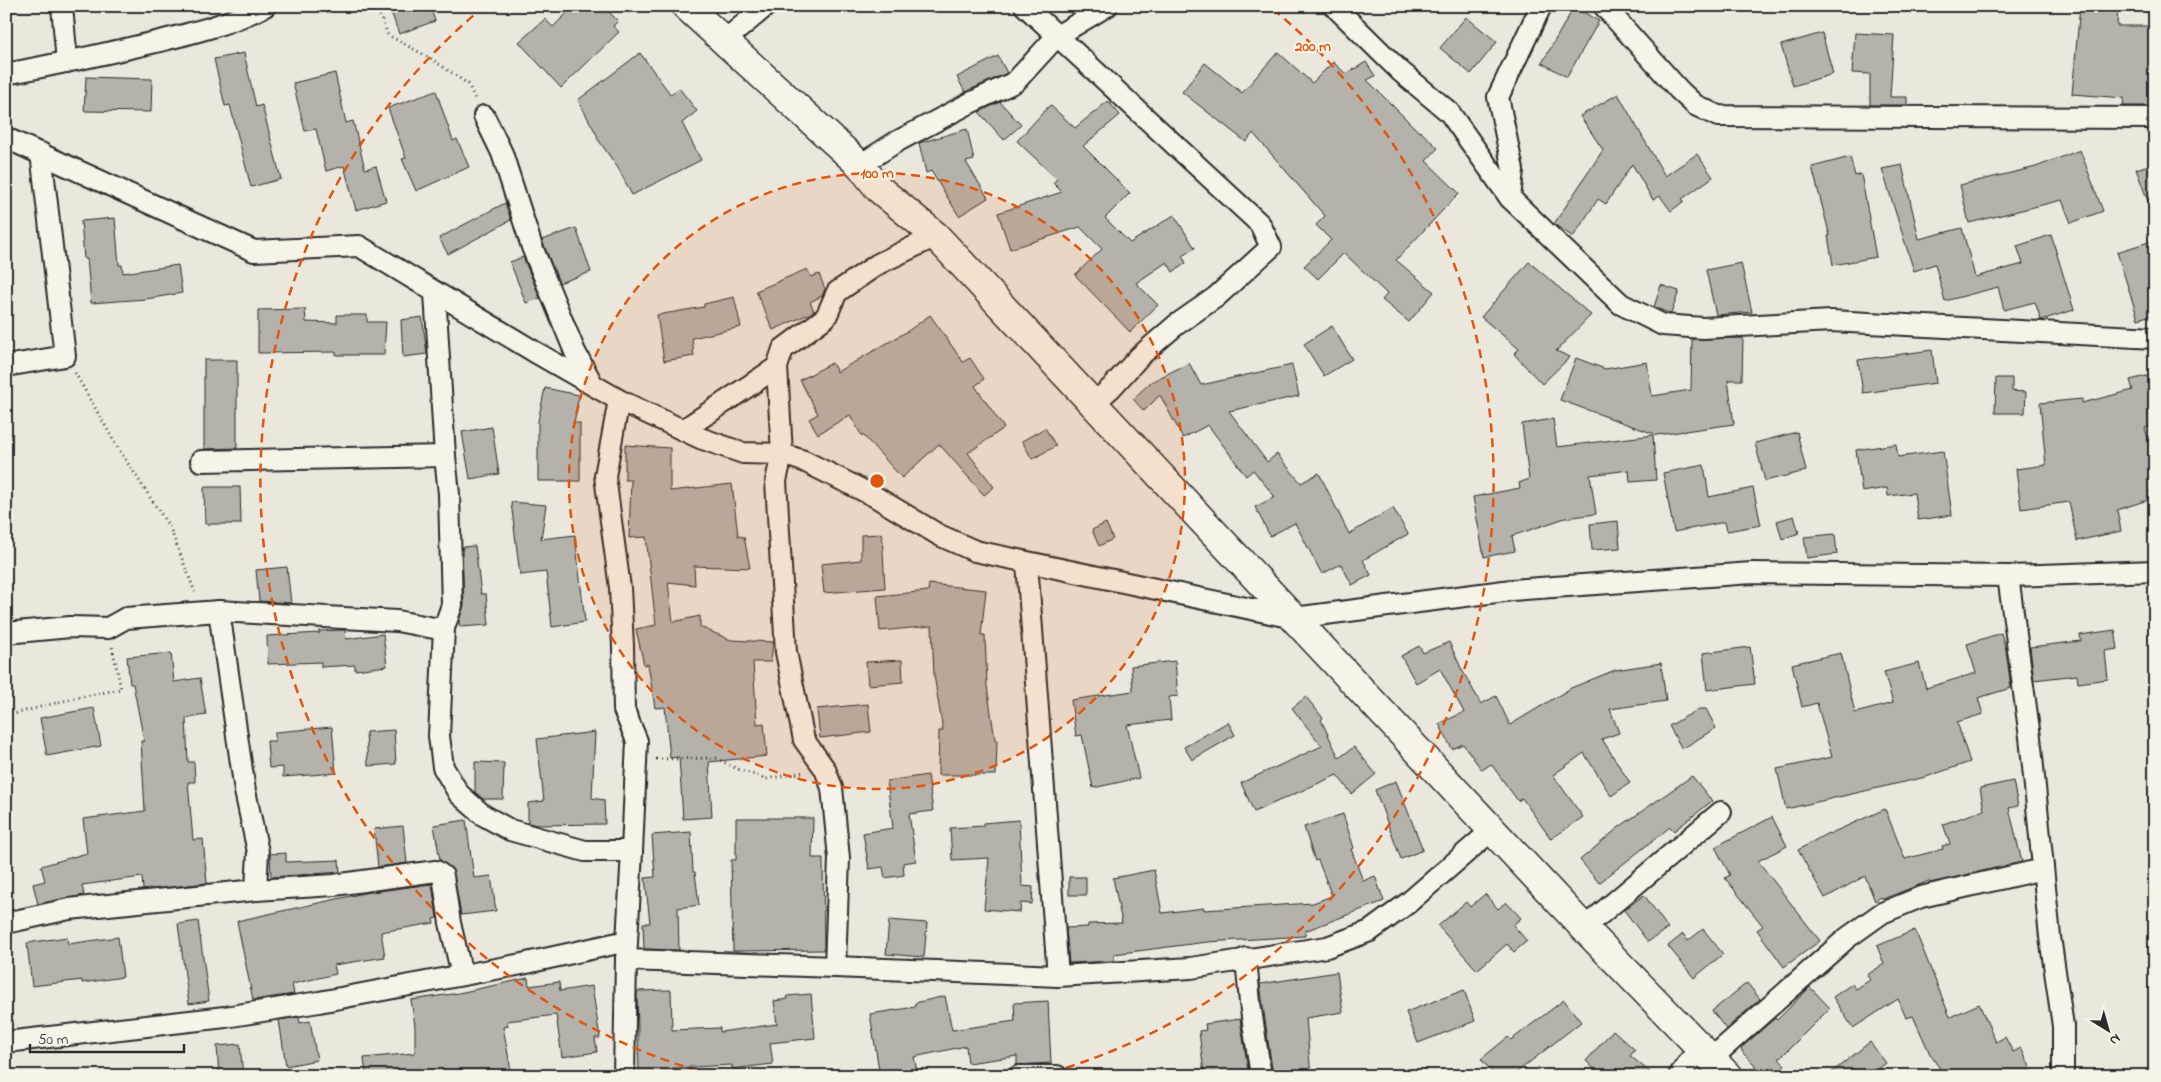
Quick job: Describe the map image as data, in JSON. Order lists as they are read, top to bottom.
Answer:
{
  "scale_bar": "50 m",
  "north": "bottom right",
  "rings": ["200 m", "100 m"]
}
